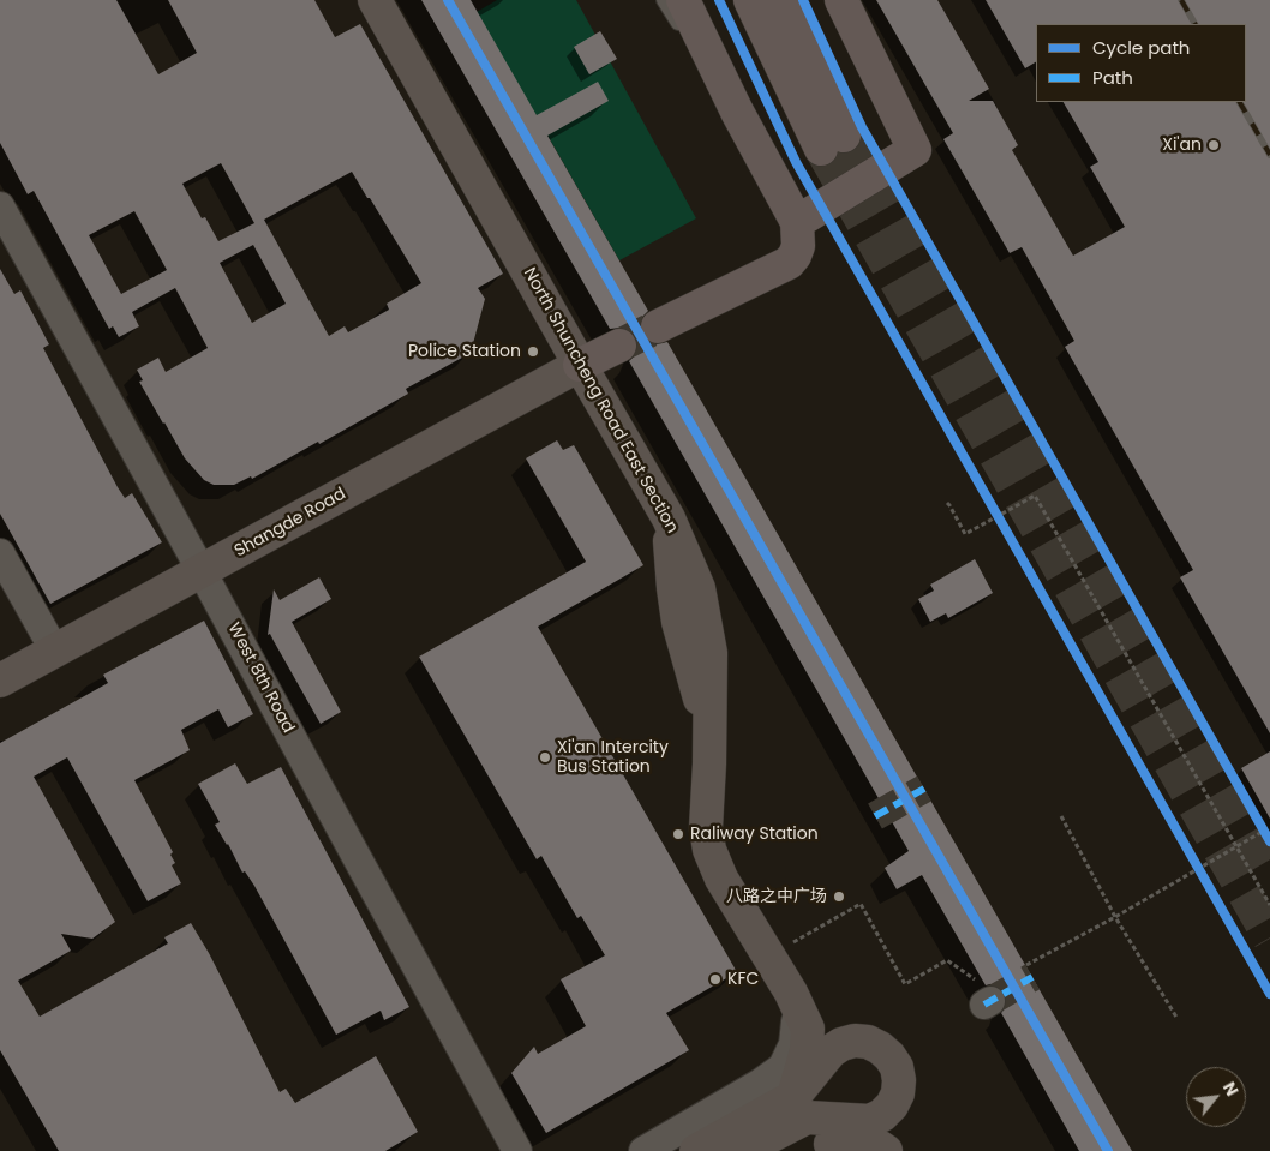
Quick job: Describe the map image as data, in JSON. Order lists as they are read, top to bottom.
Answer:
{
  "streets": {
    "street": ["North Shuncheng Road East Section", "Shangde Road", "West 8th Road"]
  },
  "crossings": [
    ["North Shuncheng Road East Section", "Shangde Road"],
    ["Shangde Road", "West 8th Road"]
  ],
  "places": [
    "Xi'an",
    "Police Station",
    "Xi'an Intercity Bus Station",
    "Raliway Station",
    "八路之中广场",
    "KFC"
  ],
  "legend": ["Cycle path", "Path"],
  "north": "top right"
}
